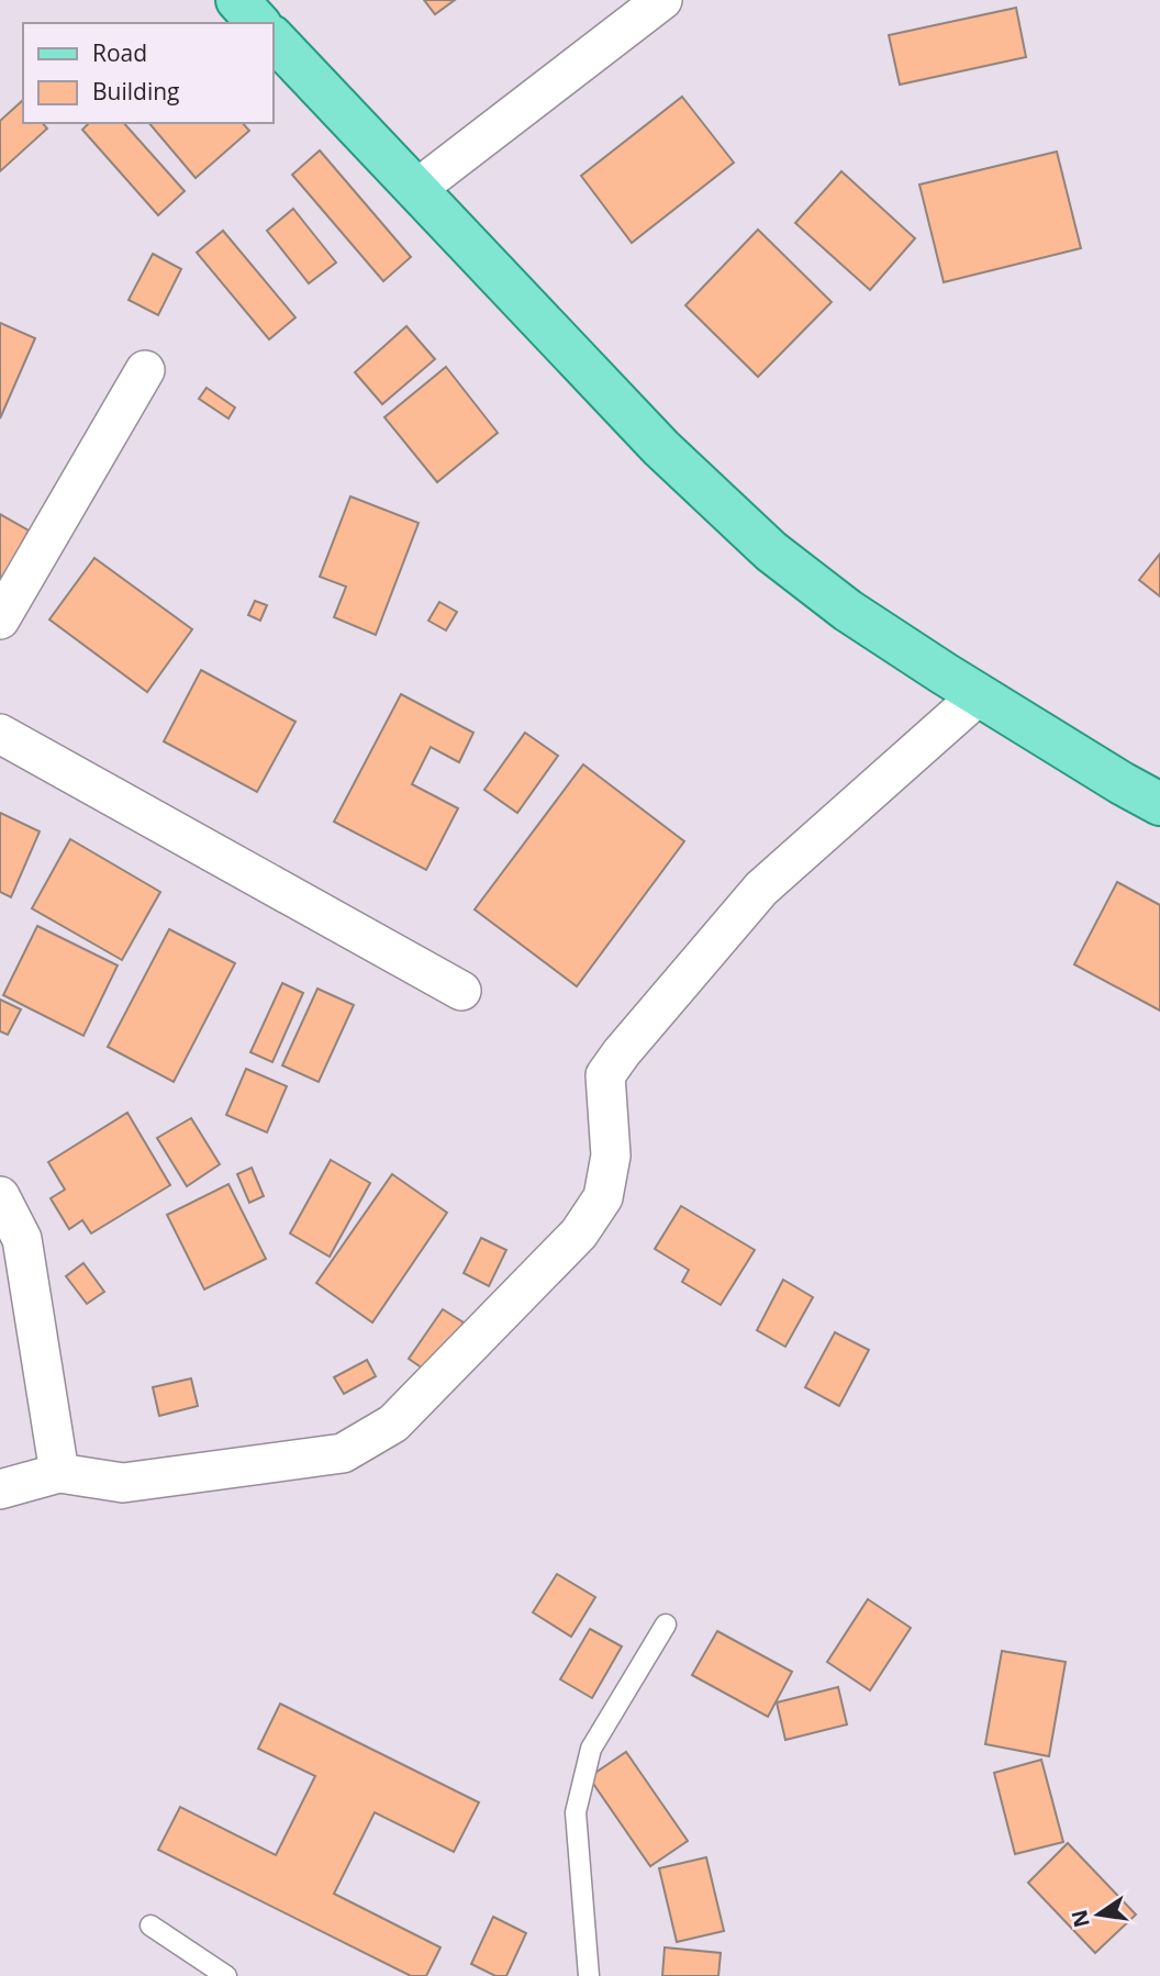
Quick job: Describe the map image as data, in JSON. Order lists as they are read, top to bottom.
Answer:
{
  "legend": ["Road", "Building"],
  "north": "left"
}
